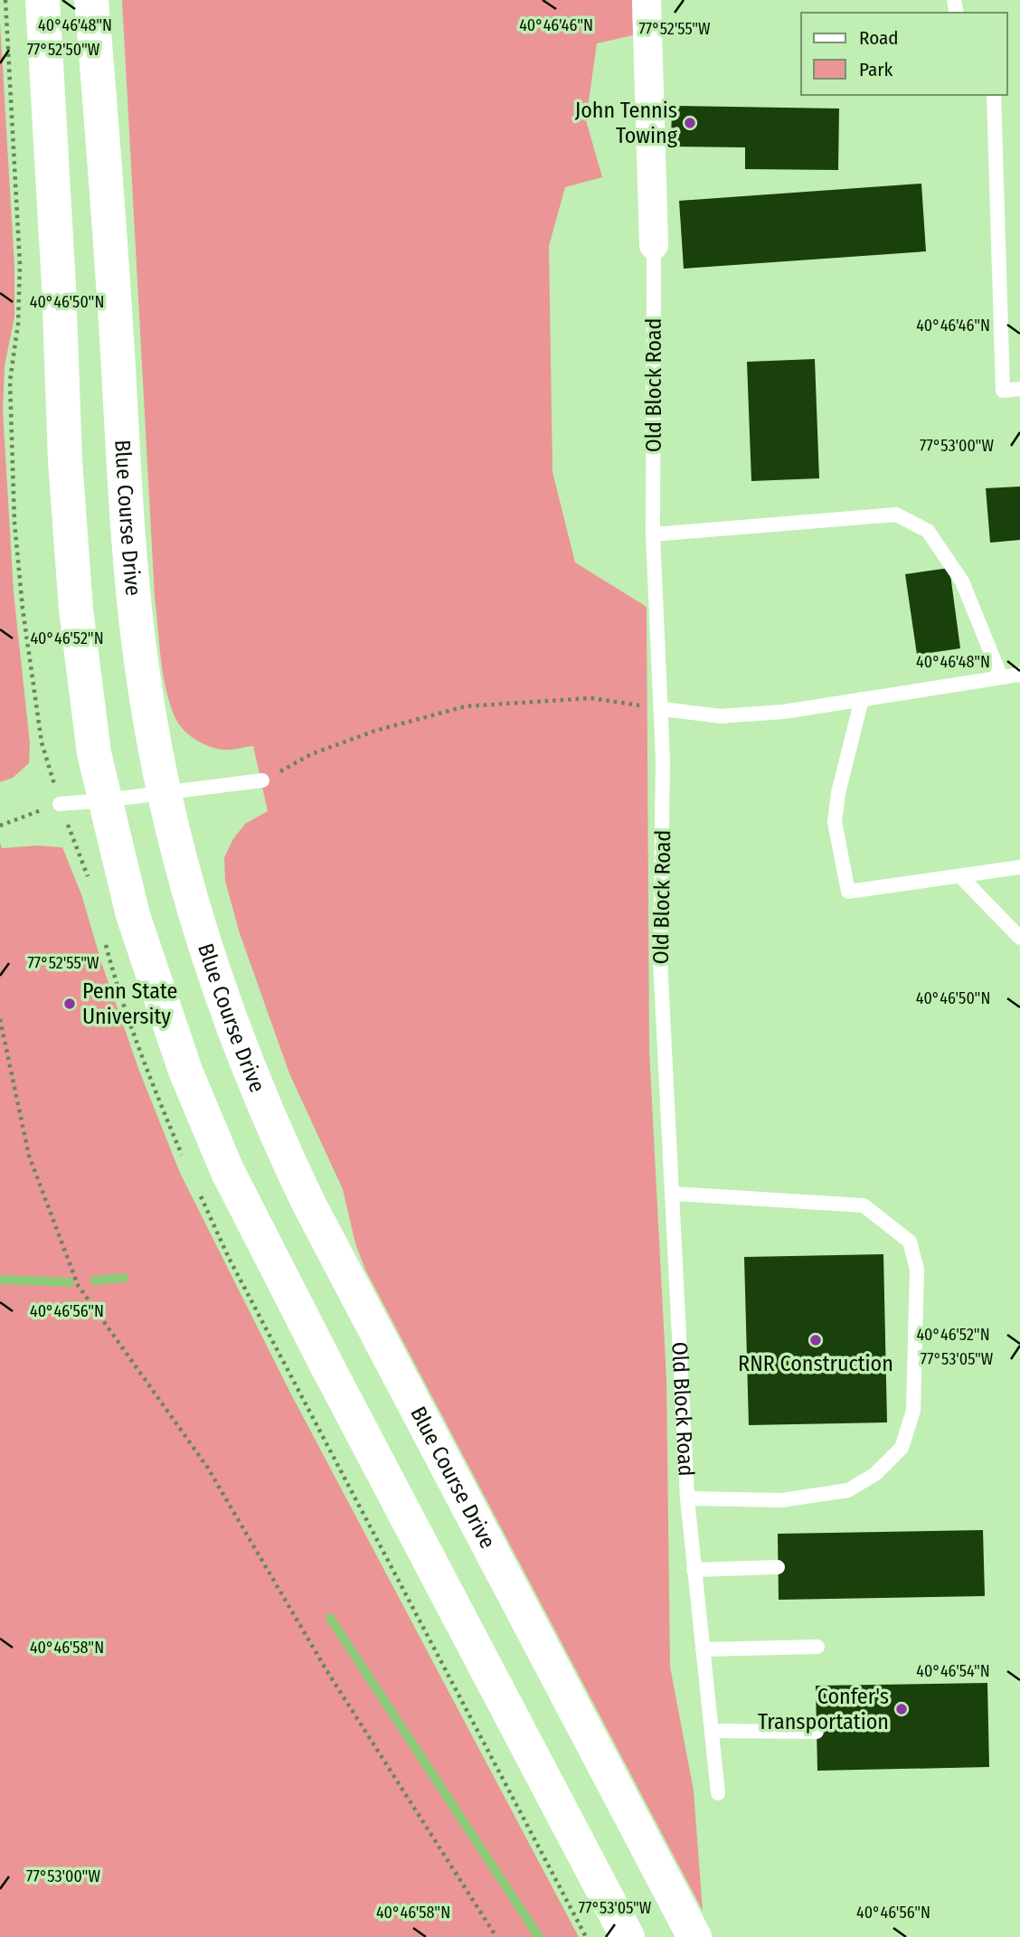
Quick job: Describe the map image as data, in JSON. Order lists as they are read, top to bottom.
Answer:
{
  "streets": {
    "main road": ["Blue Course Drive"],
    "street": ["Old Block Road"]
  },
  "places": [
    "John Tennis Towing",
    "Penn State University",
    "RNR Construction",
    "Confer's Transportation"
  ],
  "legend": ["Road", "Park"],
  "coordinates": [
    "40°46'48\"N",
    "40°46'46\"N",
    "77°52'55\"W",
    "77°52'50\"W",
    "40°46'50\"N",
    "77°53'00\"W",
    "40°46'52\"N",
    "40°46'56\"N",
    "77°53'05\"W",
    "40°46'58\"N",
    "40°46'54\"N"
  ]
}
